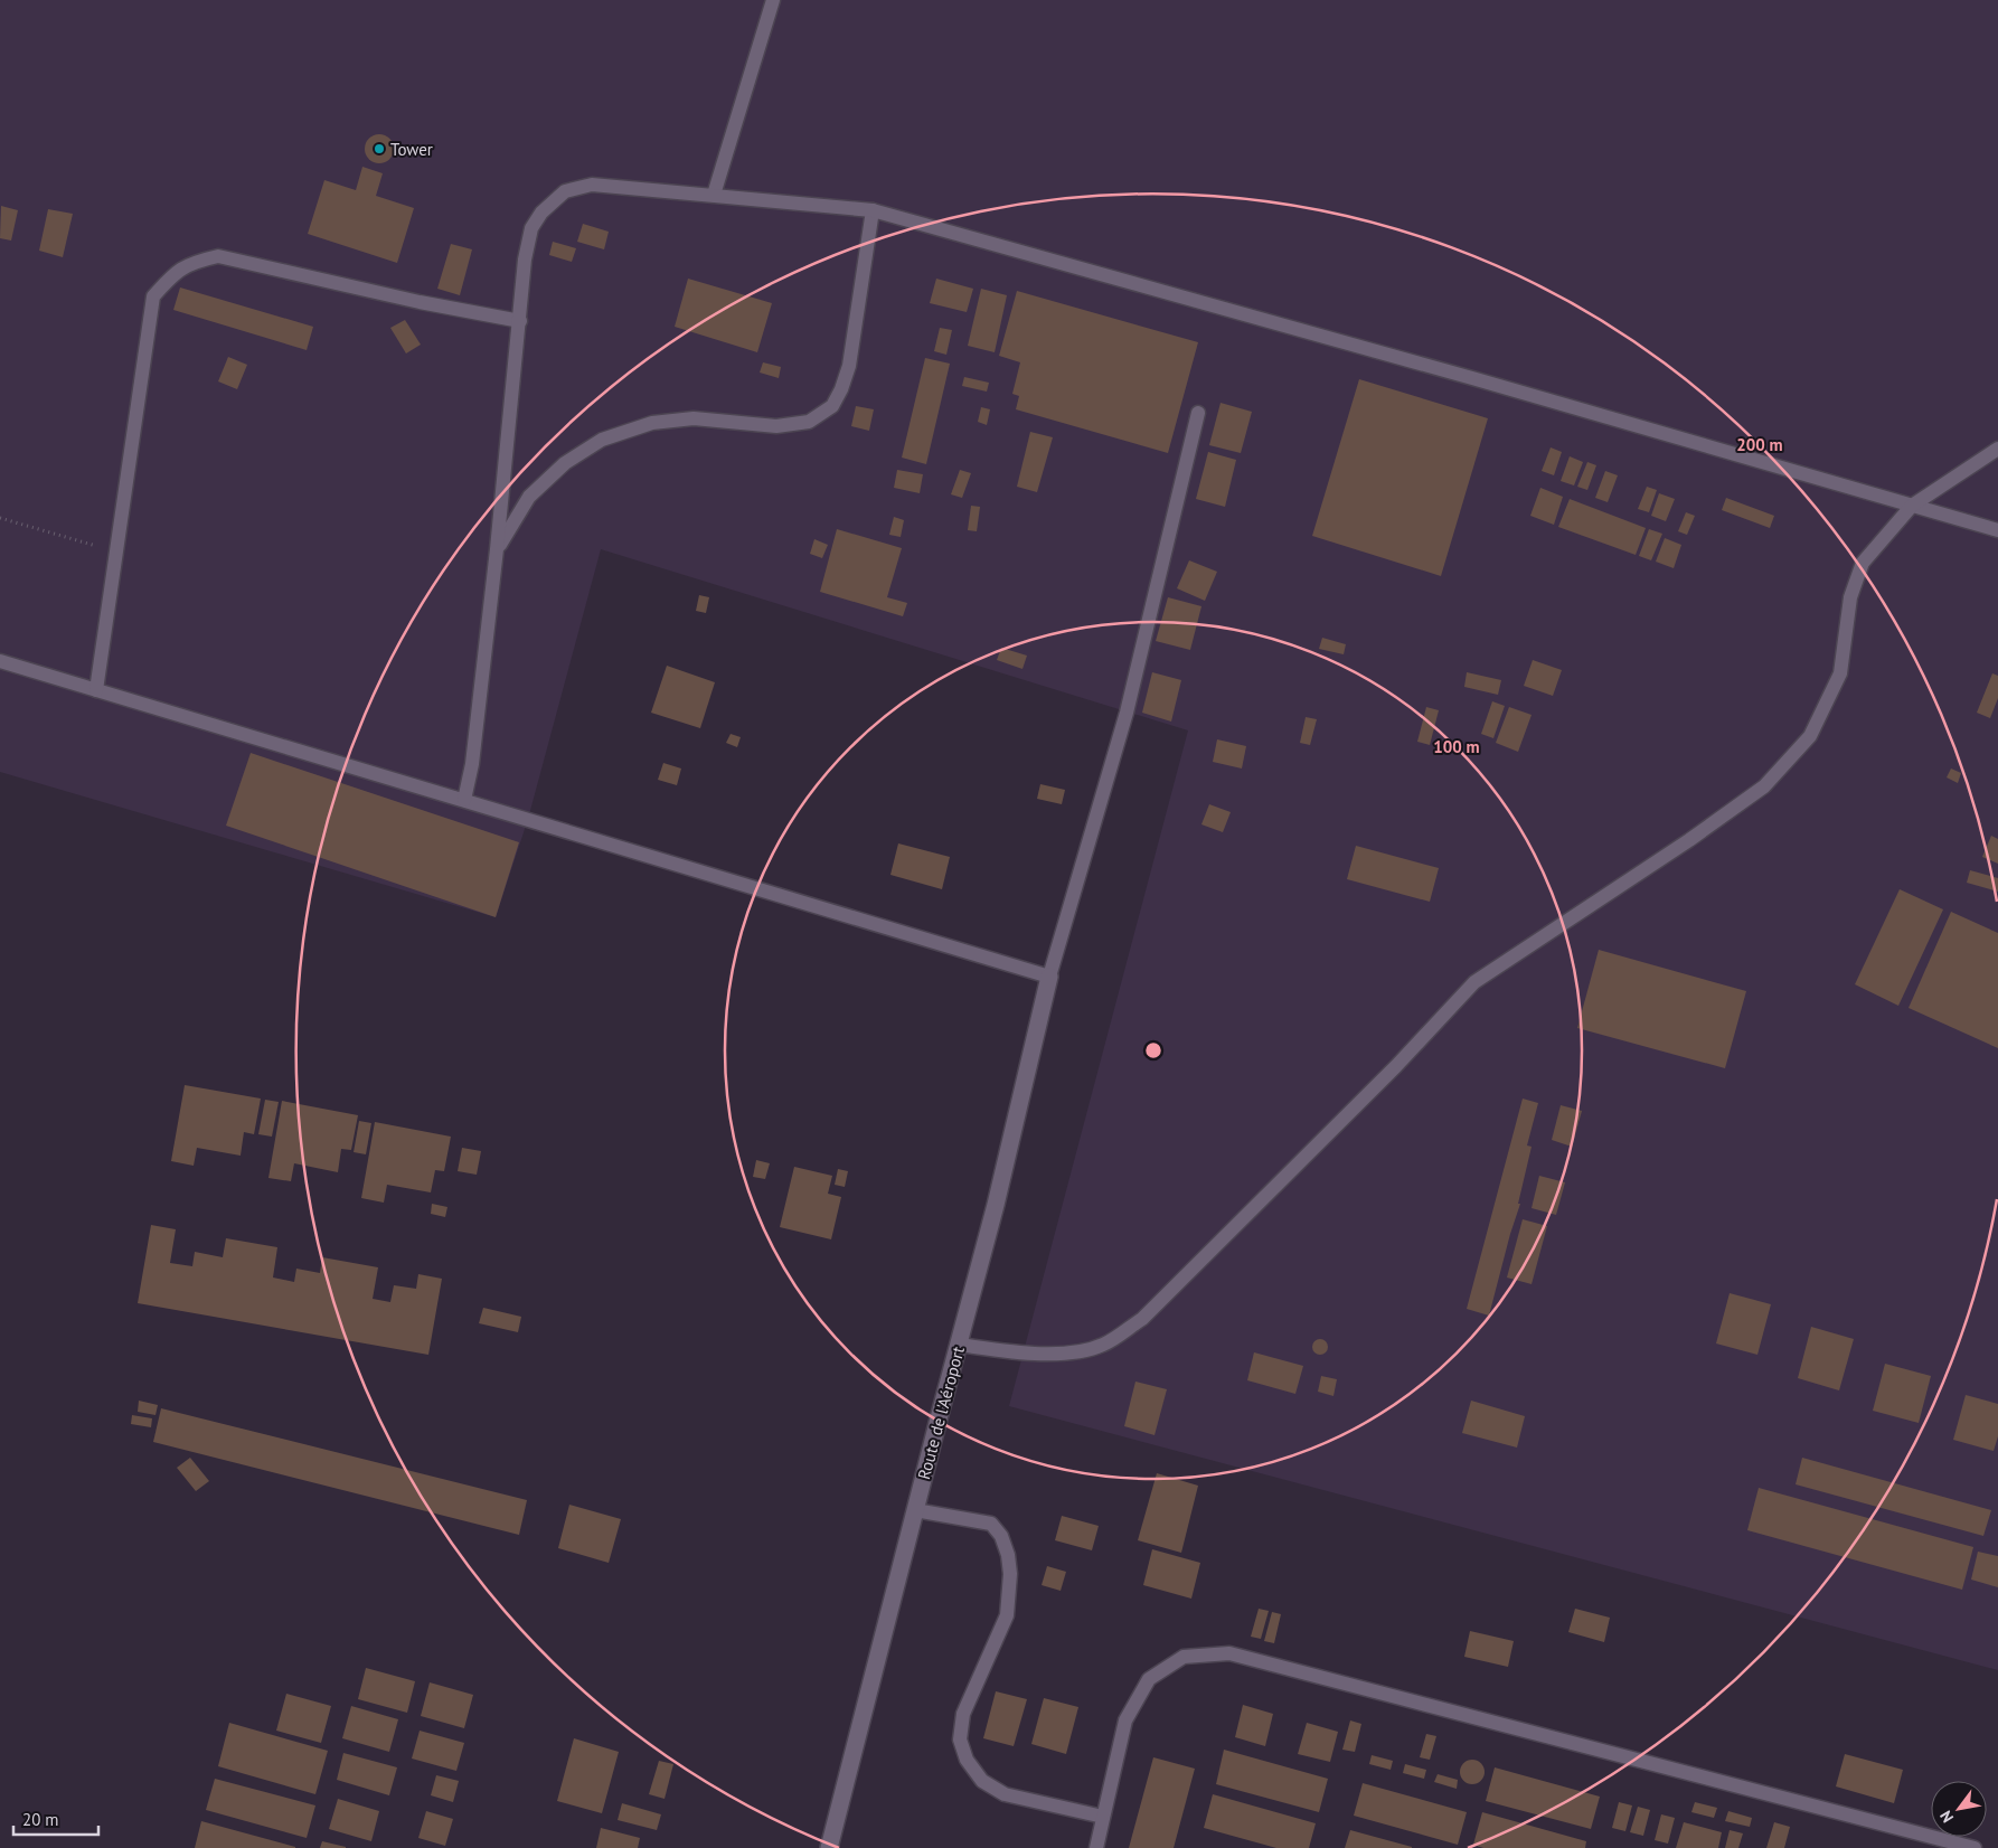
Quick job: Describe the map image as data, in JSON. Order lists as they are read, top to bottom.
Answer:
{
  "streets": {
    "street": ["Route de l'Aéroport"]
  },
  "places": ["Tower"],
  "scale_bar": "20 m",
  "north": "bottom left",
  "rings": ["200 m", "100 m"]
}
